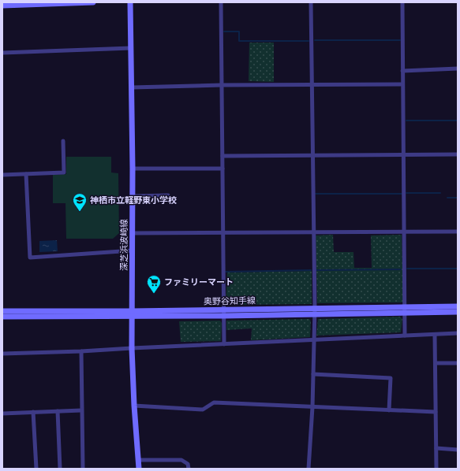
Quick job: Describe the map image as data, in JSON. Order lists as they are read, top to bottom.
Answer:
{
  "streets": {
    "main road": ["深芝浜波崎線", "奥野谷知手線"]
  },
  "crossings": [
    ["深芝浜波崎線", "奥野谷知手線"]
  ],
  "places": {
    "school or university": ["神栖市立軽野東小学校"],
    "supermarket": ["ファミリーマート"]
  }
}
